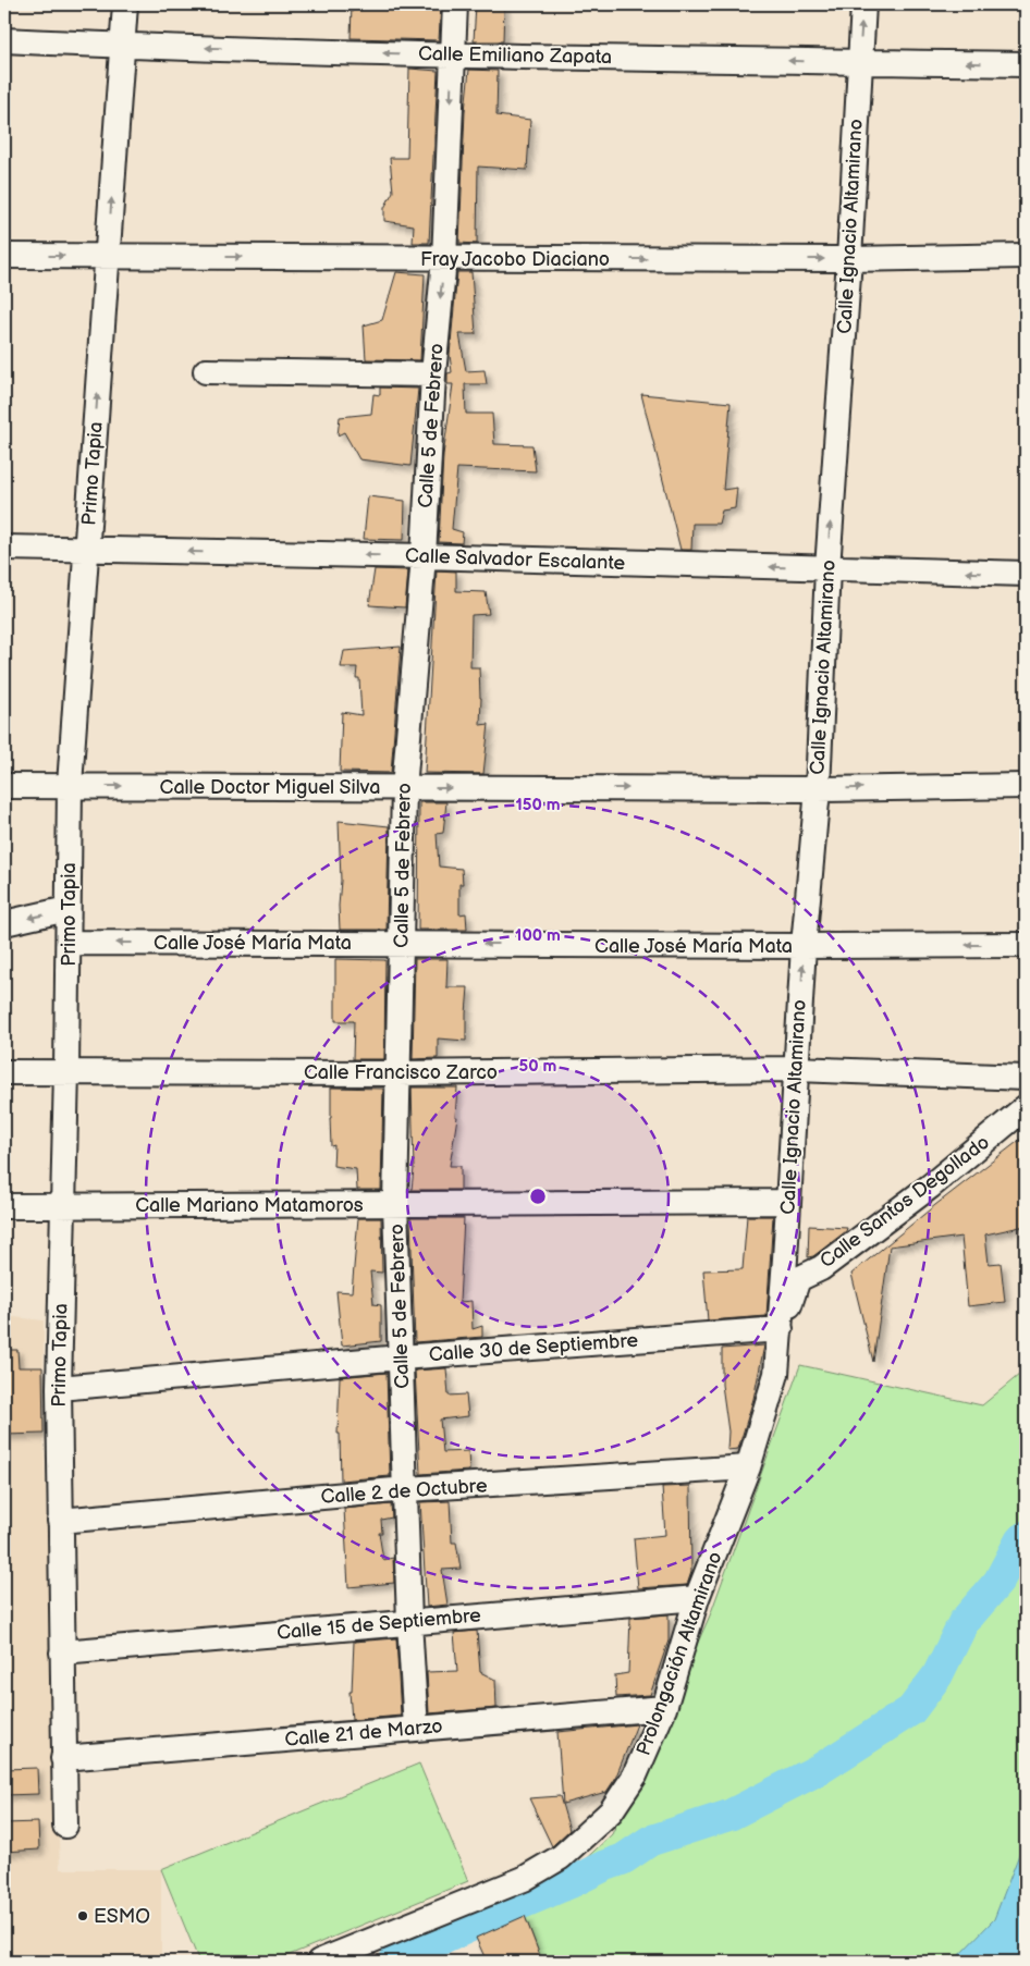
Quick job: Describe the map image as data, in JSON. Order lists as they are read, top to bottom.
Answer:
{
  "streets": {
    "street": [
      "Calle Emiliano Zapata",
      "Calle Ignacio Altamirano",
      "Fray Jacobo Diaciano",
      "Calle 5 de Febrero",
      "Primo Tapia",
      "Calle Salvador Escalante",
      "Calle Doctor Miguel Silva",
      "Calle José María Mata",
      "Calle Francisco Zarco",
      "Calle Santos Degollado",
      "Calle Mariano Matamoros",
      "Calle 30 de Septiembre",
      "Calle 2 de Octubre",
      "Calle 15 de Septiembre",
      "Prolongación Altamirano",
      "Calle 21 de Marzo"
    ]
  },
  "crossings": [
    ["Calle Emiliano Zapata", "Calle Ignacio Altamirano"],
    ["Calle Emiliano Zapata", "Calle 5 de Febrero"],
    ["Calle Emiliano Zapata", "Primo Tapia"],
    ["Calle Ignacio Altamirano", "Fray Jacobo Diaciano"],
    ["Calle Ignacio Altamirano", "Calle Salvador Escalante"],
    ["Calle Ignacio Altamirano", "Calle Doctor Miguel Silva"],
    ["Calle Ignacio Altamirano", "Calle José María Mata"],
    ["Calle Ignacio Altamirano", "Calle Francisco Zarco"],
    ["Calle Ignacio Altamirano", "Calle Santos Degollado"],
    ["Calle Ignacio Altamirano", "Calle Mariano Matamoros"],
    ["Calle Ignacio Altamirano", "Calle 30 de Septiembre"],
    ["Calle Ignacio Altamirano", "Prolongación Altamirano"],
    ["Fray Jacobo Diaciano", "Calle 5 de Febrero"],
    ["Fray Jacobo Diaciano", "Primo Tapia"],
    ["Calle 5 de Febrero", "Calle Salvador Escalante"],
    ["Calle 5 de Febrero", "Calle Doctor Miguel Silva"],
    ["Calle 5 de Febrero", "Calle José María Mata"],
    ["Calle 5 de Febrero", "Calle Francisco Zarco"],
    ["Calle 5 de Febrero", "Calle Mariano Matamoros"],
    ["Calle 5 de Febrero", "Calle 30 de Septiembre"],
    ["Calle 5 de Febrero", "Calle 2 de Octubre"],
    ["Calle 5 de Febrero", "Calle 15 de Septiembre"],
    ["Calle 5 de Febrero", "Calle 21 de Marzo"],
    ["Primo Tapia", "Calle Salvador Escalante"],
    ["Primo Tapia", "Calle Doctor Miguel Silva"],
    ["Primo Tapia", "Calle José María Mata"],
    ["Primo Tapia", "Calle Francisco Zarco"],
    ["Primo Tapia", "Calle Mariano Matamoros"],
    ["Primo Tapia", "Calle 30 de Septiembre"],
    ["Primo Tapia", "Calle 2 de Octubre"],
    ["Primo Tapia", "Calle 15 de Septiembre"],
    ["Primo Tapia", "Calle 21 de Marzo"],
    ["Calle 30 de Septiembre", "Prolongación Altamirano"],
    ["Calle 2 de Octubre", "Prolongación Altamirano"],
    ["Calle 15 de Septiembre", "Prolongación Altamirano"],
    ["Prolongación Altamirano", "Calle 21 de Marzo"]
  ],
  "one_way": [
    "Calle Emiliano Zapata",
    "Calle Ignacio Altamirano",
    "Fray Jacobo Diaciano",
    "Calle Salvador Escalante",
    "Calle Doctor Miguel Silva",
    "Calle José María Mata"
  ],
  "places": ["ESMO"],
  "rings": ["150 m", "100 m", "50 m"]
}
